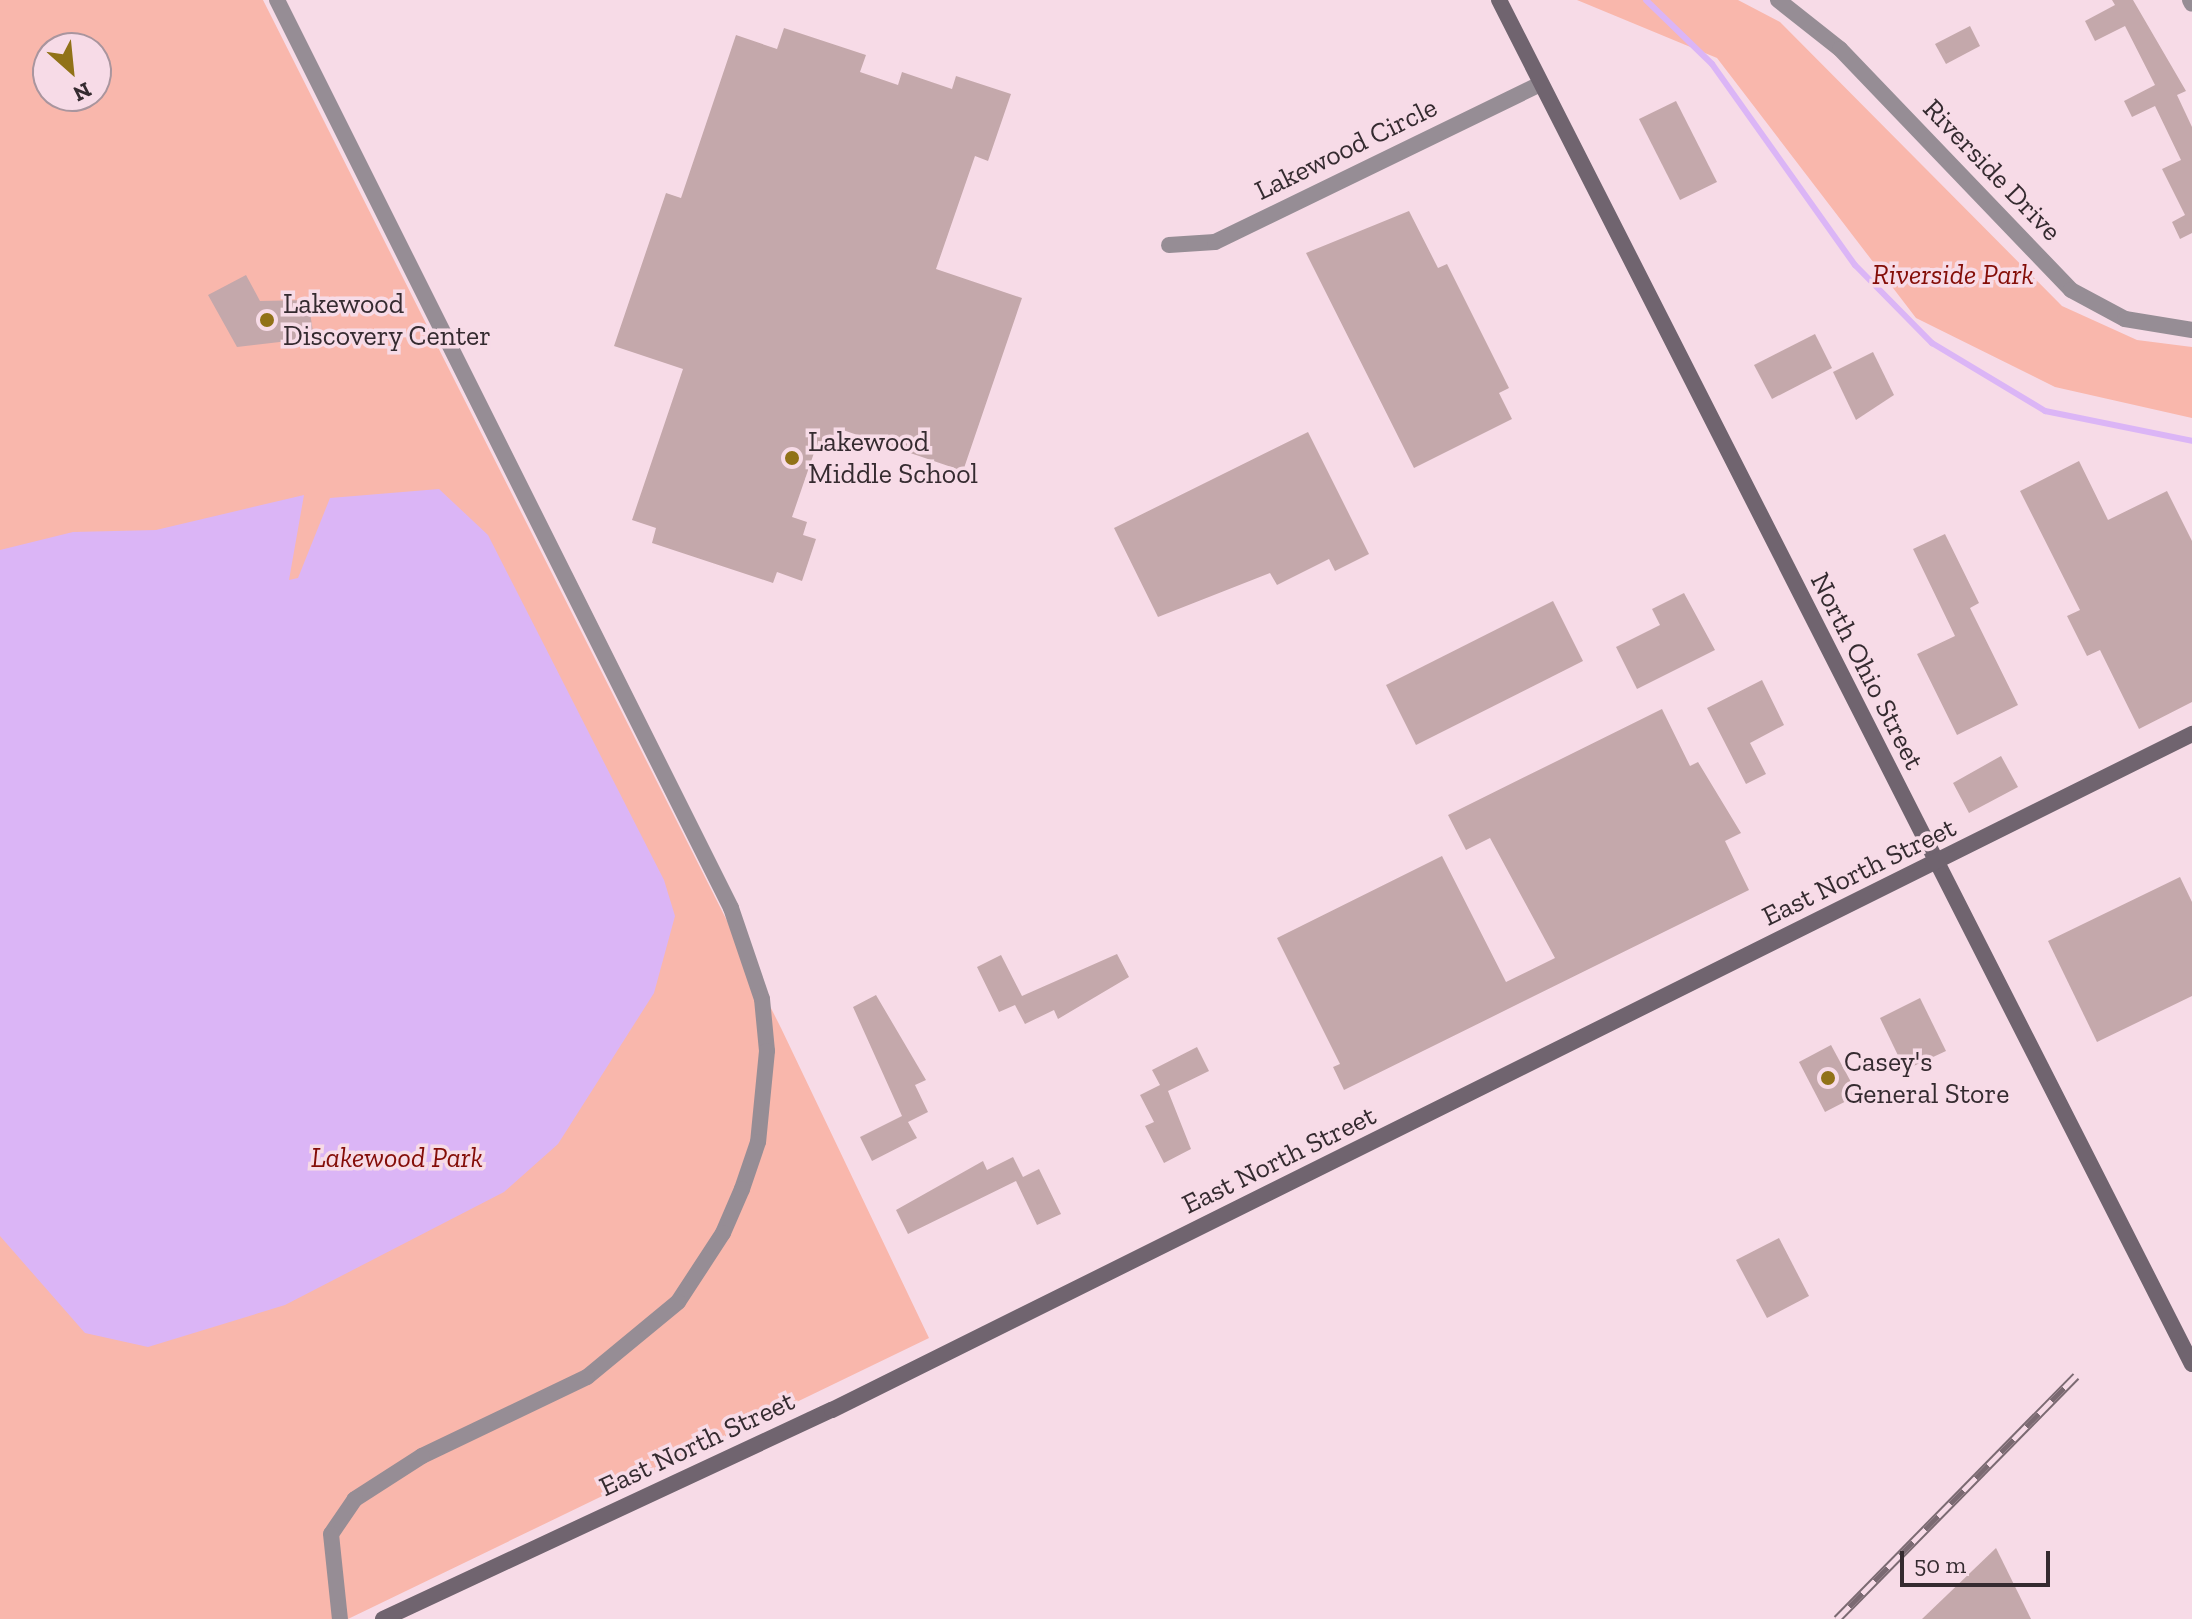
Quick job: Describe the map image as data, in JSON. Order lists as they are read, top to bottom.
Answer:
{
  "streets": {
    "street": [
      "Lakewood Circle",
      "Riverside Drive",
      "North Ohio Street",
      "East North Street"
    ]
  },
  "crossings": [
    ["Lakewood Circle", "North Ohio Street"],
    ["North Ohio Street", "East North Street"]
  ],
  "parks": ["Riverside Park", "Lakewood Park"],
  "places": ["Lakewood Discovery Center", "Lakewood Middle School", "Casey's General Store"],
  "scale_bar": "50 m",
  "north": "bottom right"
}
